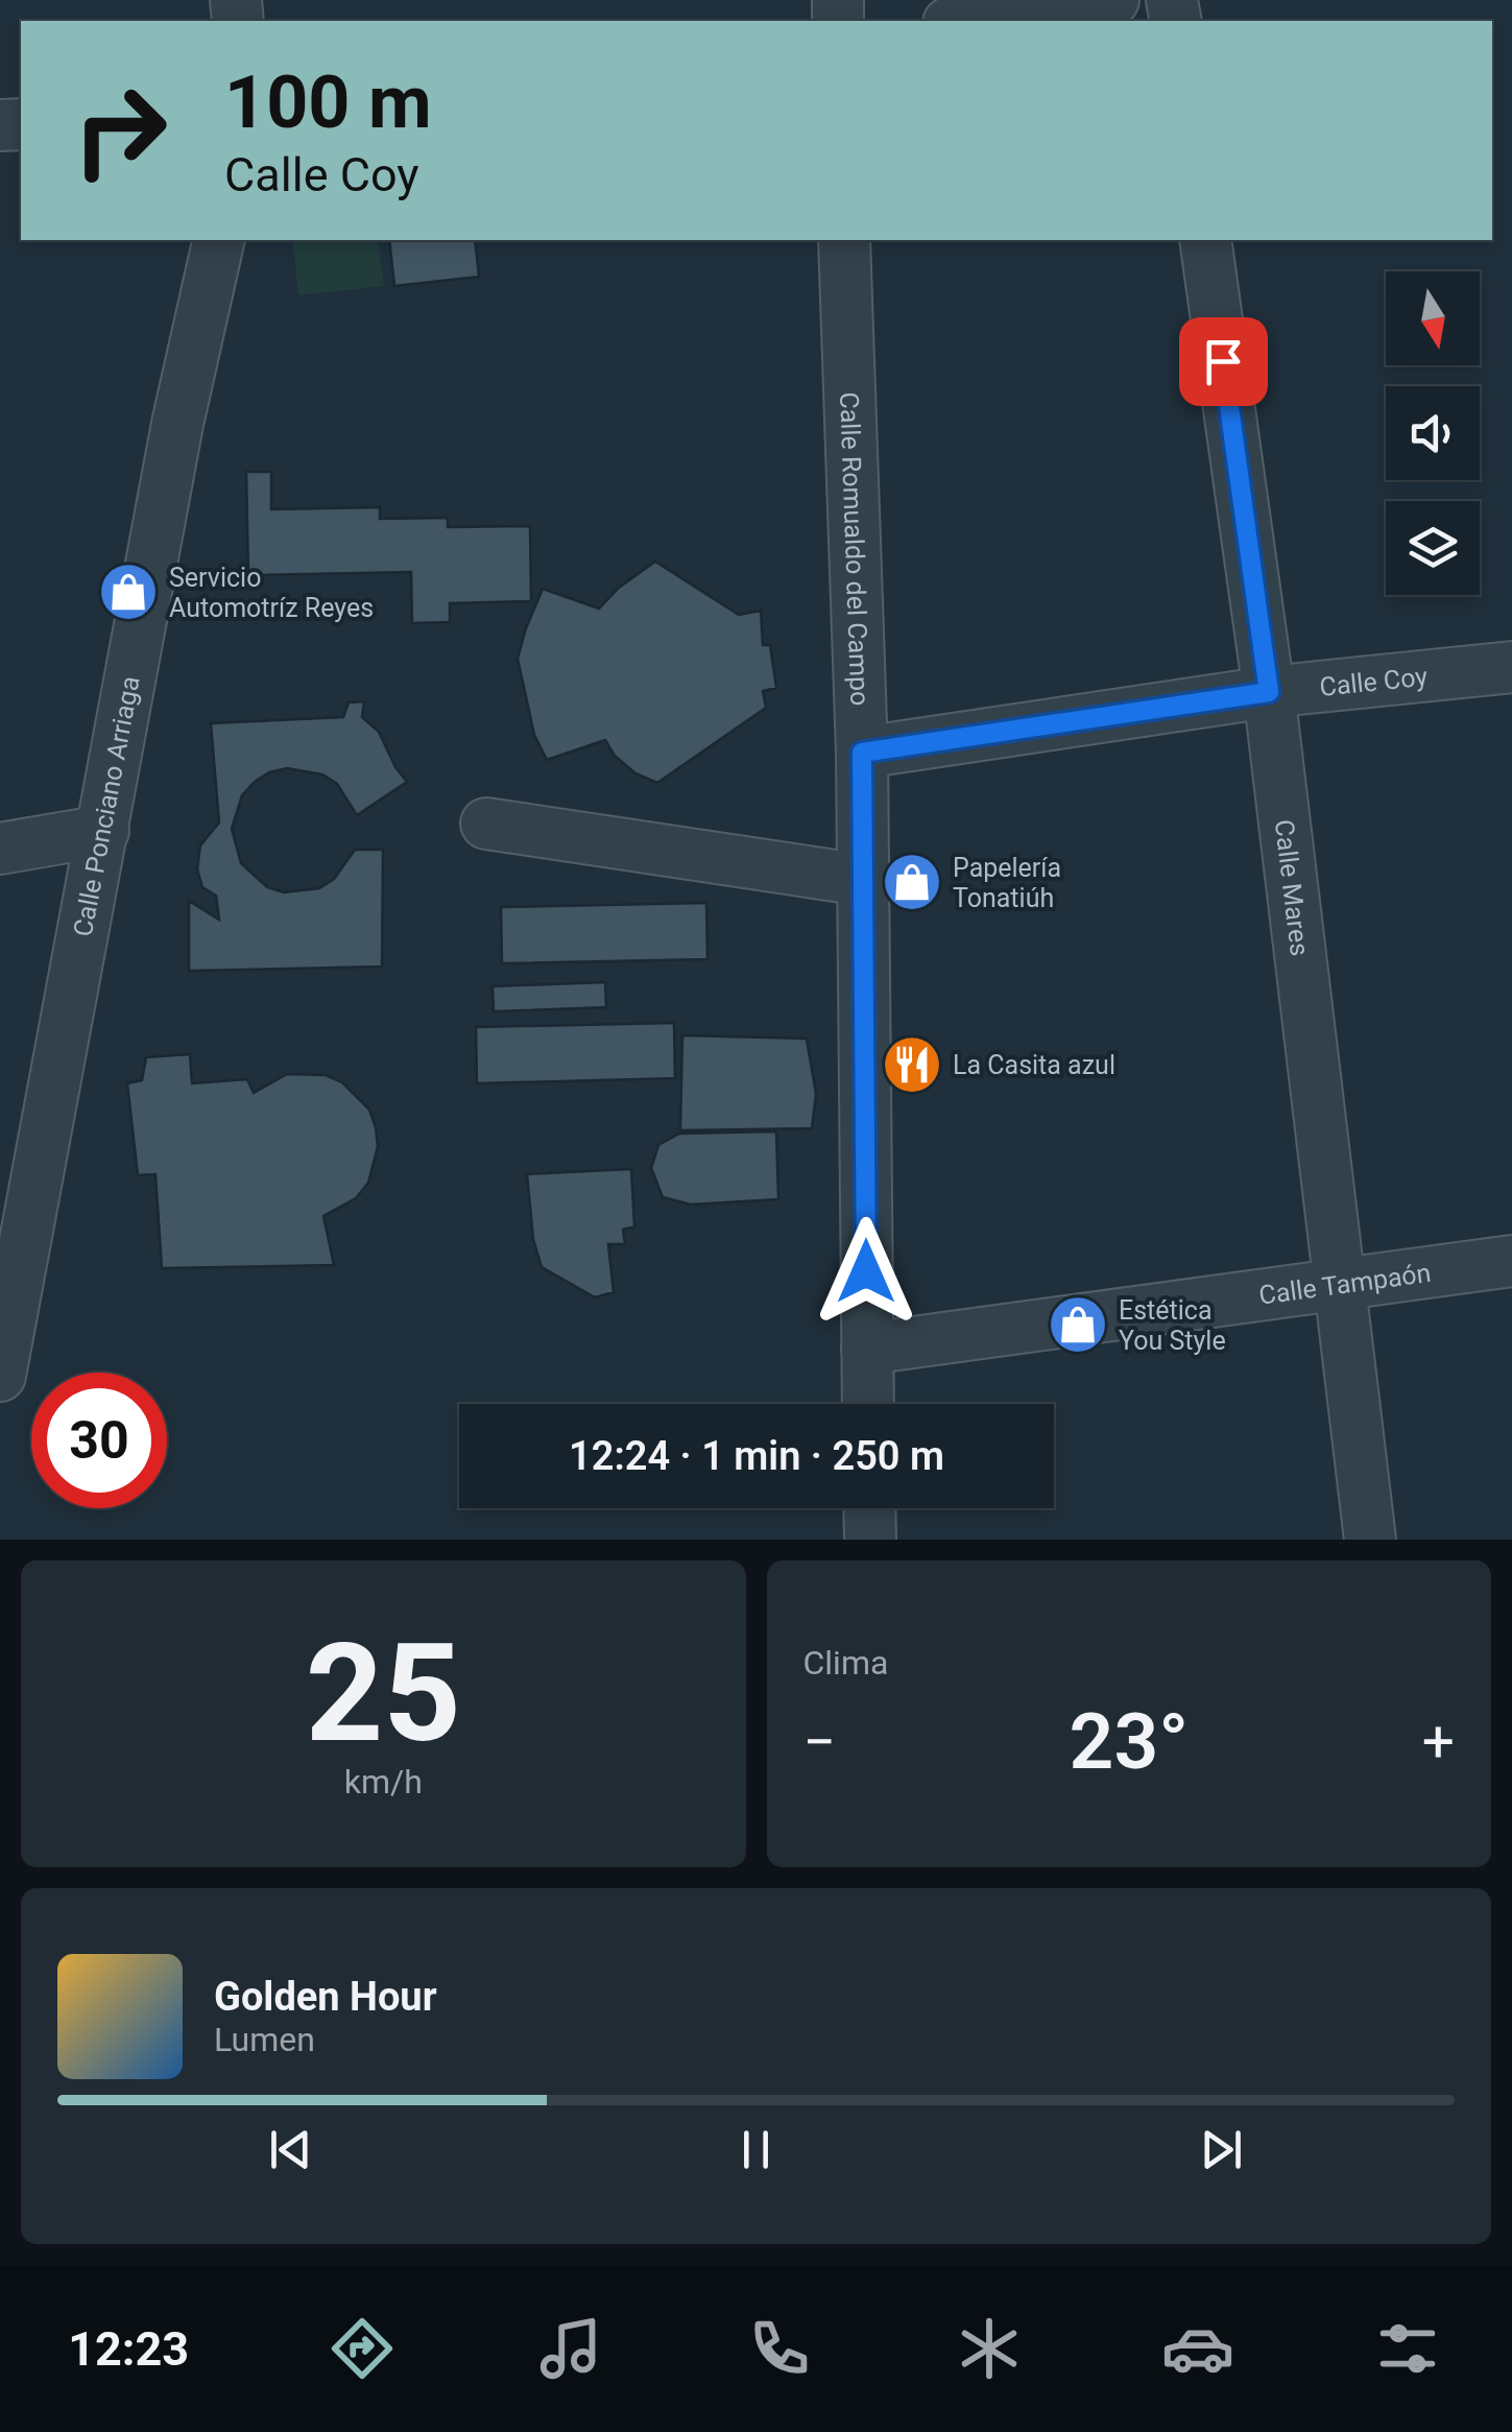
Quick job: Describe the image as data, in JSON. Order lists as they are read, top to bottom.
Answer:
{
  "streets": {
    "street": [
      "Calle Romualdo del Campo",
      "Calle Coy",
      "Calle Ponciano Arriaga",
      "Calle Mares",
      "Calle Tampaón"
    ]
  },
  "crossings": [
    ["Calle Romualdo del Campo", "Calle Coy"],
    ["Calle Romualdo del Campo", "Calle Tampaón"],
    ["Calle Coy", "Calle Mares"],
    ["Calle Mares", "Calle Tampaón"]
  ],
  "places": {
    "shop": ["Servicio Automotríz Reyes", "Papelería Tonatiúh", "Estética You Style"],
    "restaurant": ["La Casita azul"]
  },
  "north": "bottom",
  "page": {
    "turn": ["100 m", "Calle Coy"],
    "limit": "30",
    "trip": "12:24 · 1 min · 250 m",
    "tile": [
      ["25", "km/h"],
      "Clima"
    ],
    "heat": ["−", "23°", "+"],
    "song": ["Golden Hour", "Lumen"],
    "tabs": "12:23"
  }
}
